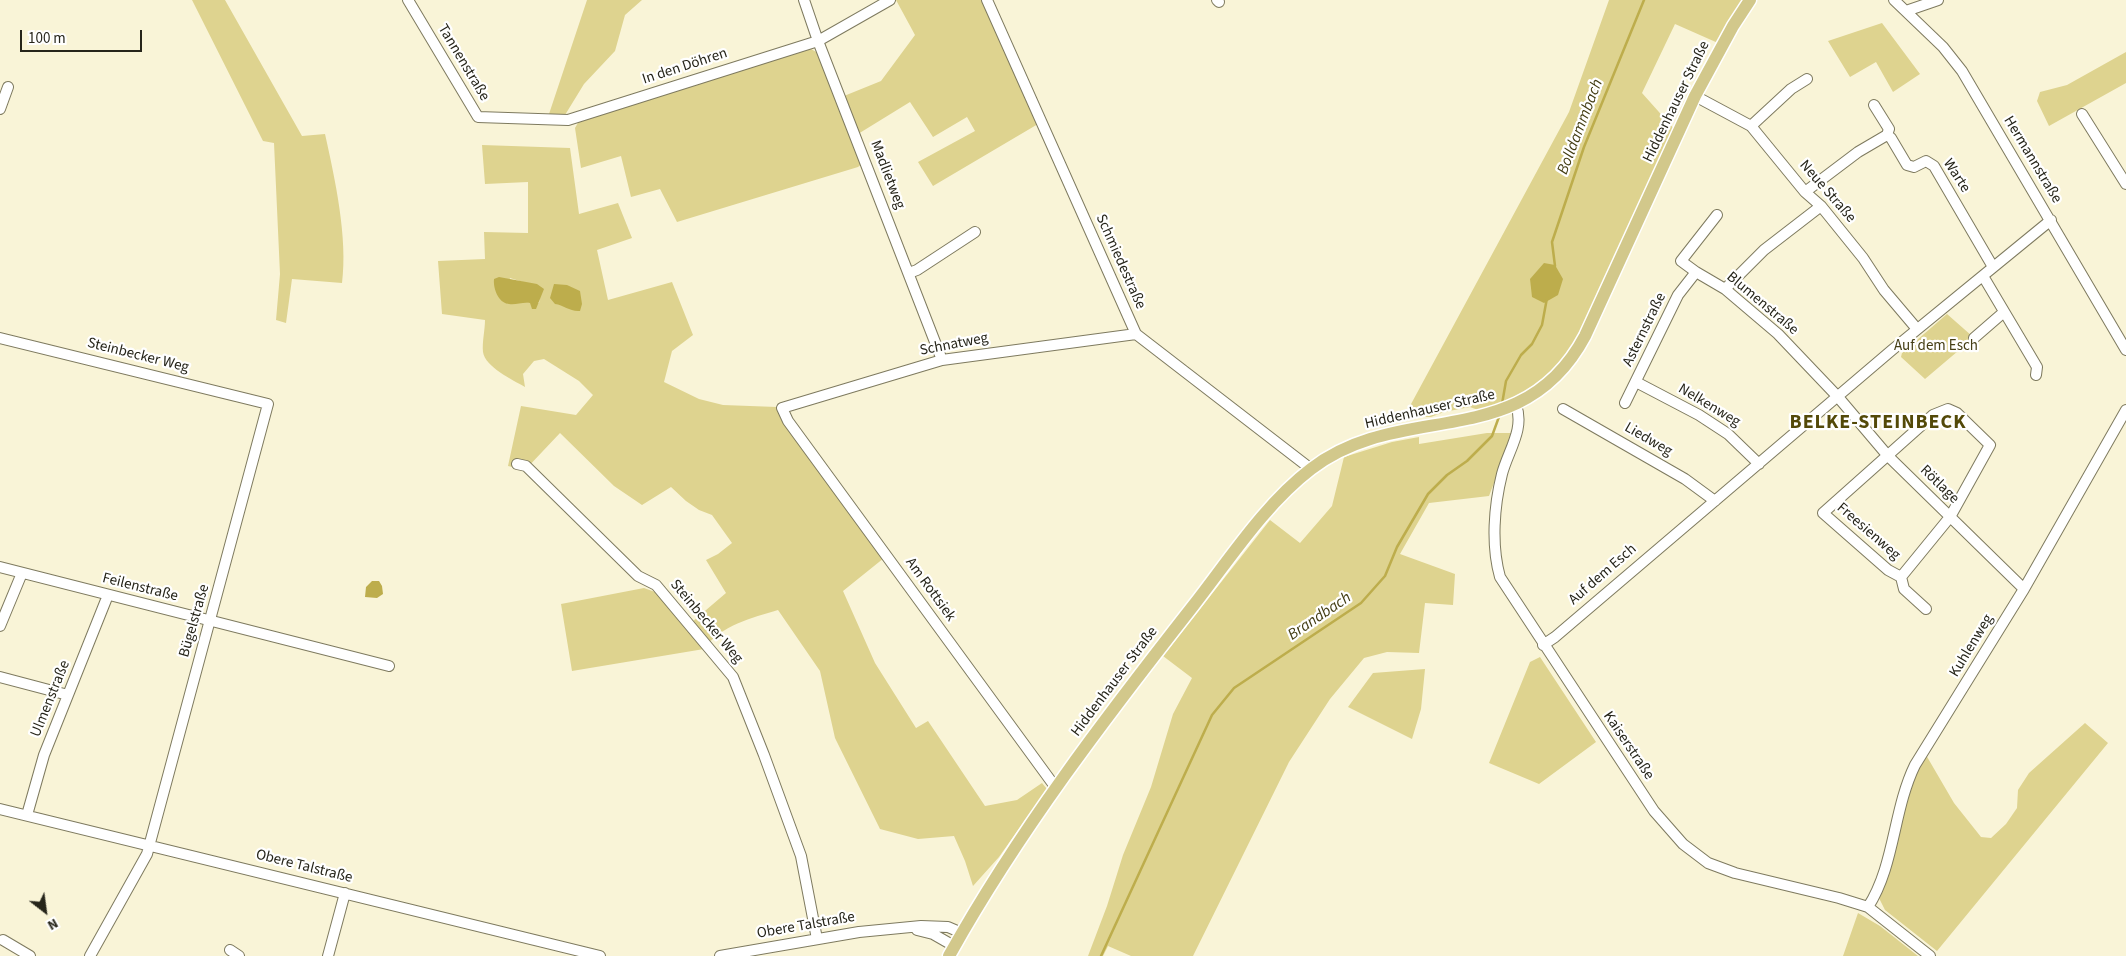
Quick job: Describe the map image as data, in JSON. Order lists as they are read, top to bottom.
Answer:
{
  "streets": {
    "main road": ["Hiddenhauser Straße"],
    "street": [
      "Tannenstraße",
      "In den Döhren",
      "Hermannstraße",
      "Madlietweg",
      "Warte",
      "Neue Straße",
      "Schmiedestraße",
      "Blumenstraße",
      "Asternstraße",
      "Schnatweg",
      "Steinbecker Weg",
      "Nelkenweg",
      "Liedweg",
      "Rötlage",
      "Freesienweg",
      "Auf dem Esch",
      "Feilenstraße",
      "Am Rottsiek",
      "Bügelstraße",
      "Kuhlenweg",
      "Ulmenstraße",
      "Kaiserstraße",
      "Obere Talstraße"
    ]
  },
  "crossings": [
    ["Tannenstraße", "In den Döhren"],
    ["In den Döhren", "Madlietweg"],
    ["Hiddenhauser Straße", "Neue Straße"],
    ["Hiddenhauser Straße", "Schmiedestraße"],
    ["Hiddenhauser Straße", "Am Rottsiek"],
    ["Hiddenhauser Straße", "Kaiserstraße"],
    ["Hiddenhauser Straße", "Obere Talstraße"],
    ["Hermannstraße", "Auf dem Esch"],
    ["Madlietweg", "Schnatweg"],
    ["Warte", "Auf dem Esch"],
    ["Neue Straße", "Auf dem Esch"],
    ["Schmiedestraße", "Schnatweg"],
    ["Blumenstraße", "Asternstraße"],
    ["Blumenstraße", "Rötlage"],
    ["Blumenstraße", "Auf dem Esch"],
    ["Asternstraße", "Nelkenweg"],
    ["Schnatweg", "Am Rottsiek"],
    ["Steinbecker Weg", "Bügelstraße"],
    ["Steinbecker Weg", "Obere Talstraße"],
    ["Nelkenweg", "Auf dem Esch"],
    ["Liedweg", "Auf dem Esch"],
    ["Rötlage", "Freesienweg"],
    ["Rötlage", "Auf dem Esch"],
    ["Rötlage", "Kuhlenweg"],
    ["Auf dem Esch", "Kaiserstraße"],
    ["Feilenstraße", "Bügelstraße"],
    ["Feilenstraße", "Ulmenstraße"],
    ["Bügelstraße", "Obere Talstraße"],
    ["Kuhlenweg", "Kaiserstraße"],
    ["Ulmenstraße", "Obere Talstraße"]
  ],
  "districts": ["BELKE-STEINBECK"],
  "water": ["Bolldammbach", "Brandbach"],
  "parks": ["Auf dem Esch"],
  "scale_bar": "100 m",
  "north": "bottom right"
}
